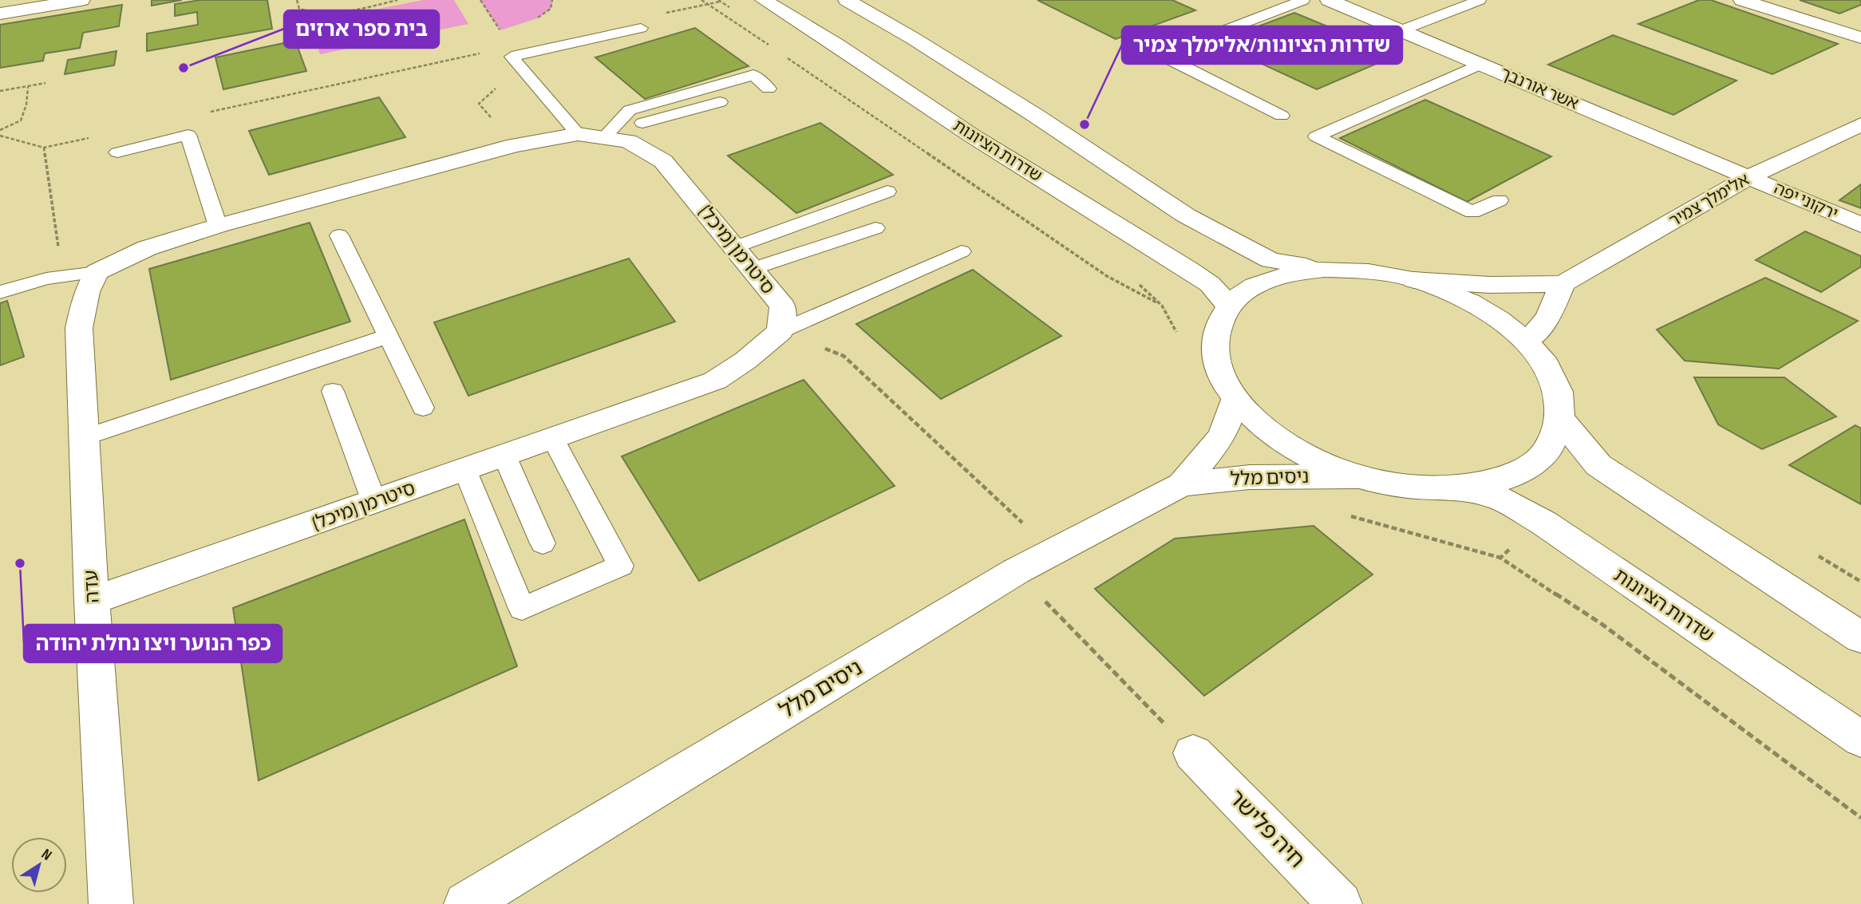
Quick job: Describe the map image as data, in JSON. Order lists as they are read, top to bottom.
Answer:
{
  "streets": {
    "street": [
      "אשר אורנבך",
      "שדרות הציונות",
      "אלימלך צמיר",
      "ירקוני יפה",
      "סיטרמן (מיכל)",
      "ניסים מלל",
      "עדה",
      "חיה פלישר"
    ]
  },
  "crossings": [
    ["אשר אורנבך", "אלימלך צמיר"],
    ["אשר אורנבך", "ירקוני יפה"],
    ["אלימלך צמיר", "ירקוני יפה"],
    ["סיטרמן (מיכל)", "עדה"]
  ],
  "places": ["בית ספר ארזים", "שדרות הציונות/אלימלך צמיר", "כפר הנוער ויצו נחלת יהודה"],
  "north": "top right"
}
